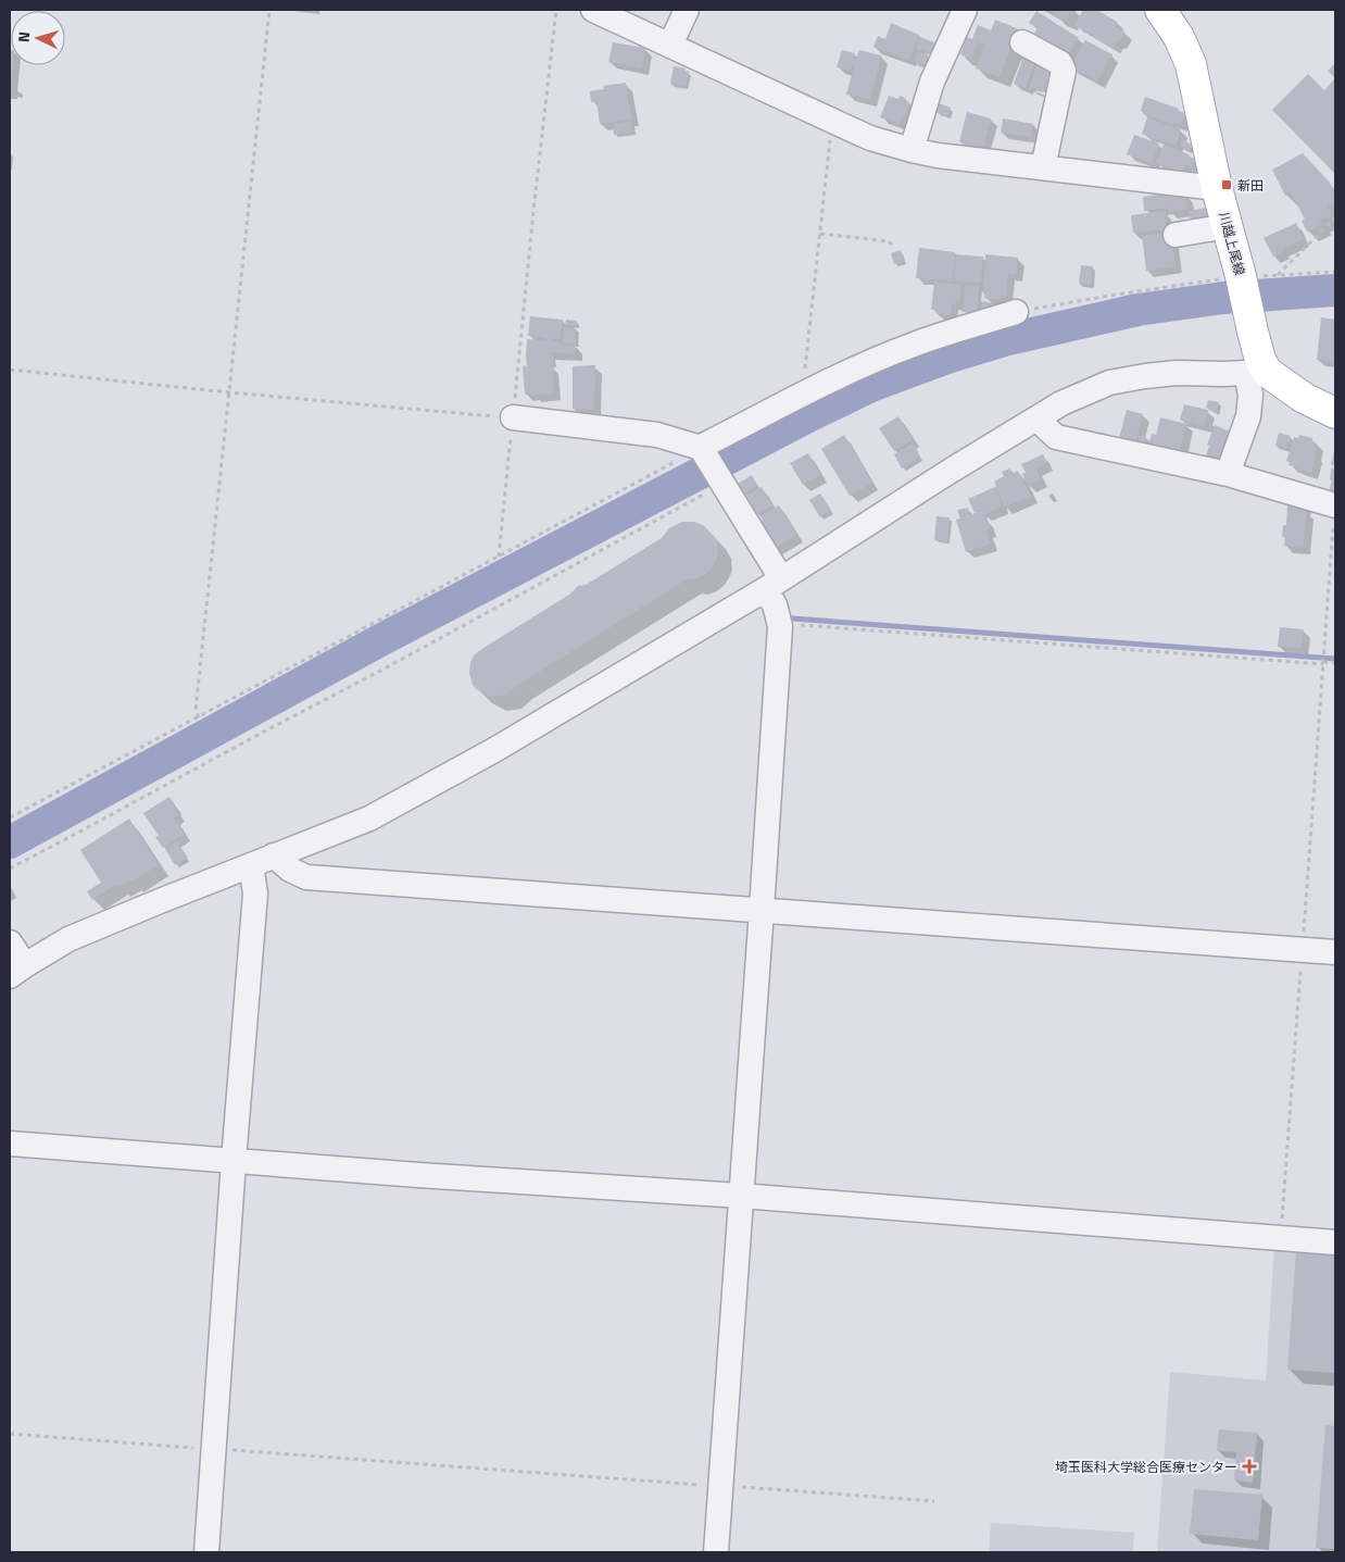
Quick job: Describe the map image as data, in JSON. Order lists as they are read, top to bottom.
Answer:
{
  "streets": {
    "main road": ["川越上尾線"]
  },
  "places": {
    "transit": ["新田"],
    "health": ["埼玉医科大学総合医療センター"]
  },
  "north": "left"
}
